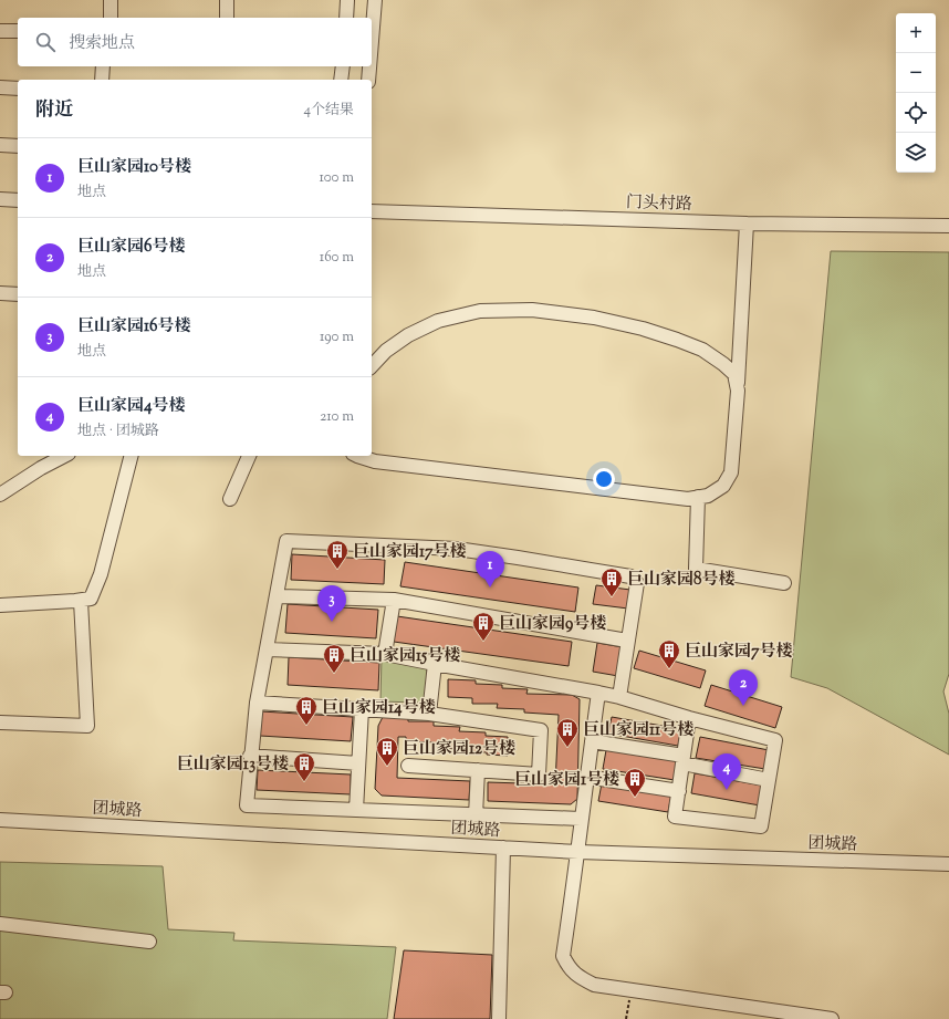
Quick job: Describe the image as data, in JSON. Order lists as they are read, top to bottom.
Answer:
{
  "streets": {
    "street": ["门头村路", "团城路"]
  },
  "places": {
    "building": [
      "巨山家园17号楼",
      "巨山家园8号楼",
      "巨山家园9号楼",
      "巨山家园7号楼",
      "巨山家园15号楼",
      "巨山家园14号楼",
      "巨山家园11号楼",
      "巨山家园12号楼",
      "巨山家园13号楼",
      "巨山家园1号楼"
    ]
  },
  "page": {
    "map_buttons": ["+", "−"],
    "search": "搜索地点",
    "heading": ["附近", "4个结果"],
    "list": [
      {
        "mark": "1",
        "name": "巨山家园10号楼",
        "note": "地点",
        "value": "100 m"
      },
      {
        "mark": "2",
        "name": "巨山家园6号楼",
        "note": "地点",
        "value": "160 m"
      },
      {
        "mark": "3",
        "name": "巨山家园16号楼",
        "note": "地点",
        "value": "190 m"
      },
      {
        "mark": "4",
        "name": "巨山家园4号楼",
        "note": "地点 · 团城路",
        "value": "210 m"
      }
    ],
    "pins": [
      "1",
      "3",
      "2",
      "4"
    ]
  }
}
